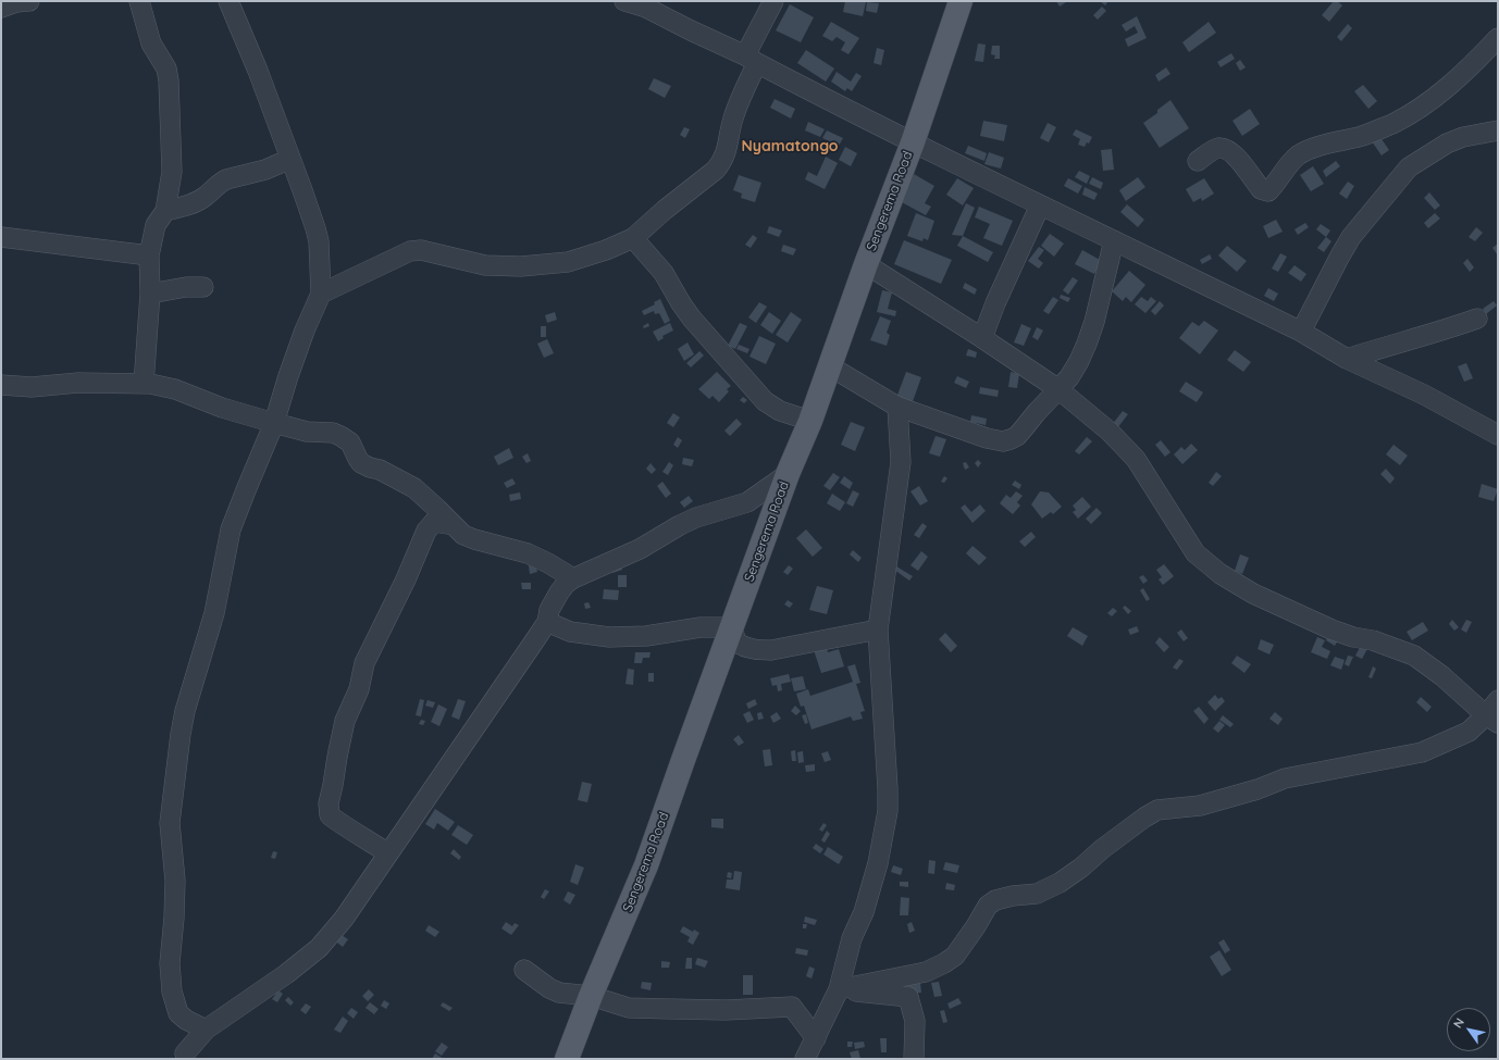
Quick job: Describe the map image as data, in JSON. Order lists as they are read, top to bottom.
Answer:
{
  "streets": {
    "main road": ["Sengerema Road"]
  },
  "districts": ["Nyamatongo"],
  "north": "top left"
}
